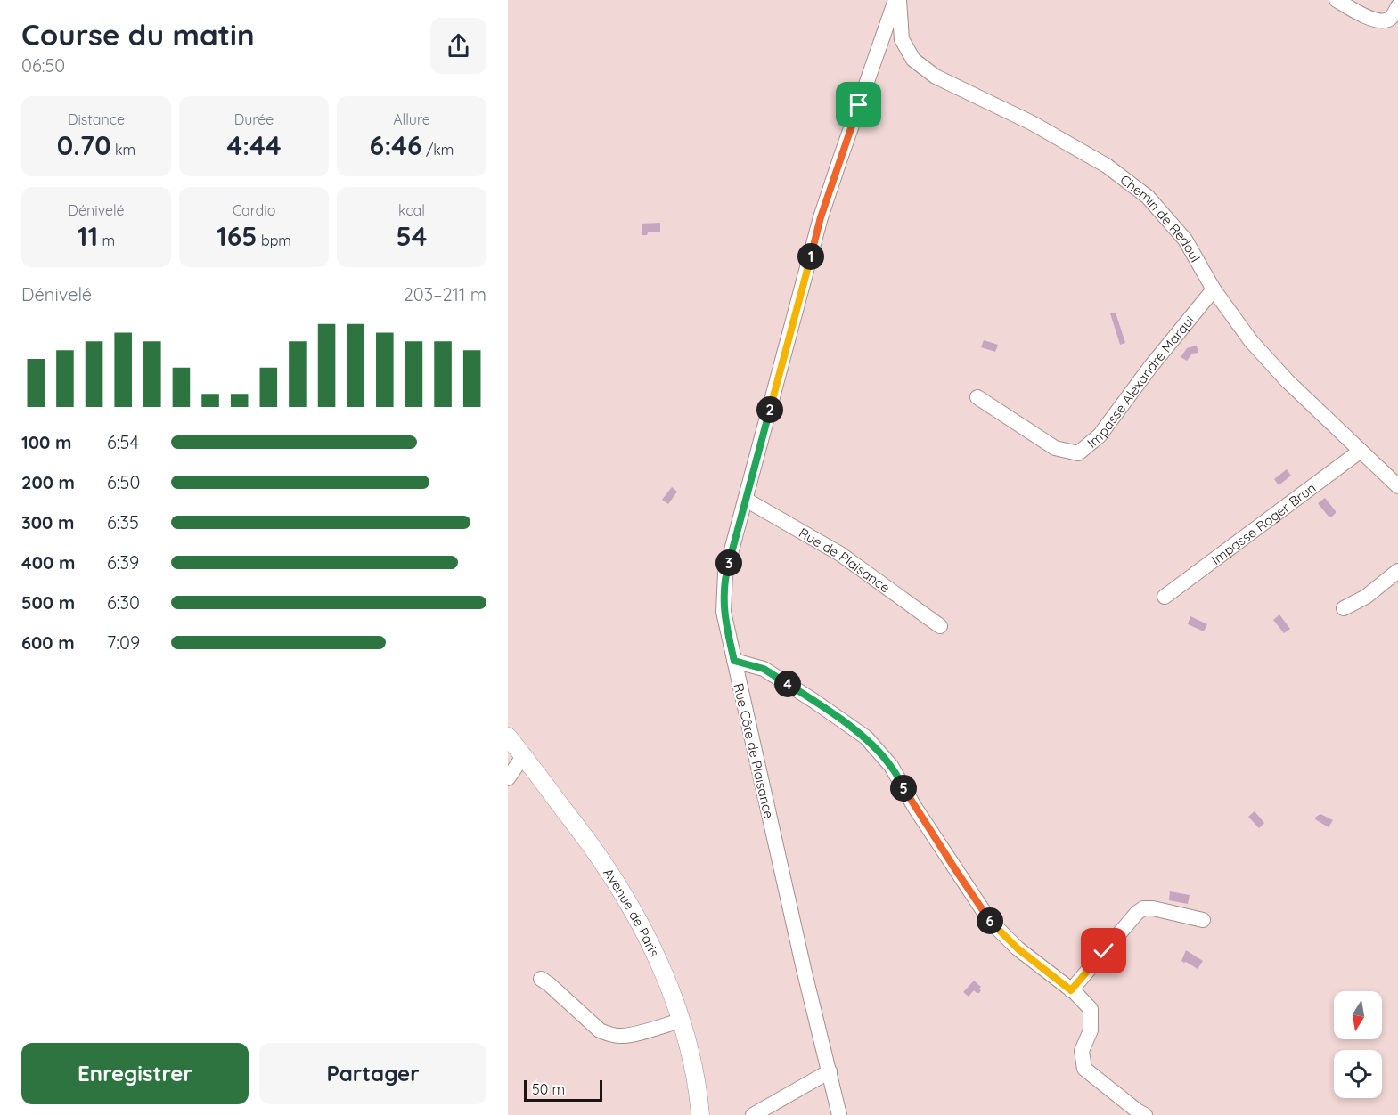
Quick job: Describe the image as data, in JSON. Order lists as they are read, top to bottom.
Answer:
{
  "streets": {
    "main road": ["Avenue de Paris"],
    "street": [
      "Chemin de Redoul",
      "Impasse Alexandre Marqui",
      "Impasse Roger Brun",
      "Rue de Plaisance",
      "Rue Côte de Plaisance"
    ]
  },
  "crossings": [
    ["Chemin de Redoul", "Impasse Alexandre Marqui"],
    ["Chemin de Redoul", "Impasse Roger Brun"],
    ["Chemin de Redoul", "Rue Côte de Plaisance"],
    ["Rue de Plaisance", "Rue Côte de Plaisance"]
  ],
  "scale_bar": "50 m",
  "north": "bottom",
  "page": {
    "heading": ["Course du matin", "06:50"],
    "stats": [
      ["Distance", "0.70 km"],
      ["Durée", "4:44"],
      ["Allure", "6:46 /km"],
      ["Dénivelé", "11 m"],
      ["Cardio", "165 bpm"],
      ["kcal", "54"]
    ],
    "pins": [
      "1",
      "2",
      "3",
      "4",
      "5",
      "6"
    ],
    "chart": ["Dénivelé", "203–211 m"],
    "list": [
      {
        "name": "100 m",
        "note": "6:54"
      },
      {
        "name": "200 m",
        "note": "6:50"
      },
      {
        "name": "300 m",
        "note": "6:35"
      },
      {
        "name": "400 m",
        "note": "6:39"
      },
      {
        "name": "500 m",
        "note": "6:30"
      },
      {
        "name": "600 m",
        "note": "7:09"
      }
    ],
    "buttons": ["Enregistrer", "Partager"],
    "scale": "50 m"
  }
}
